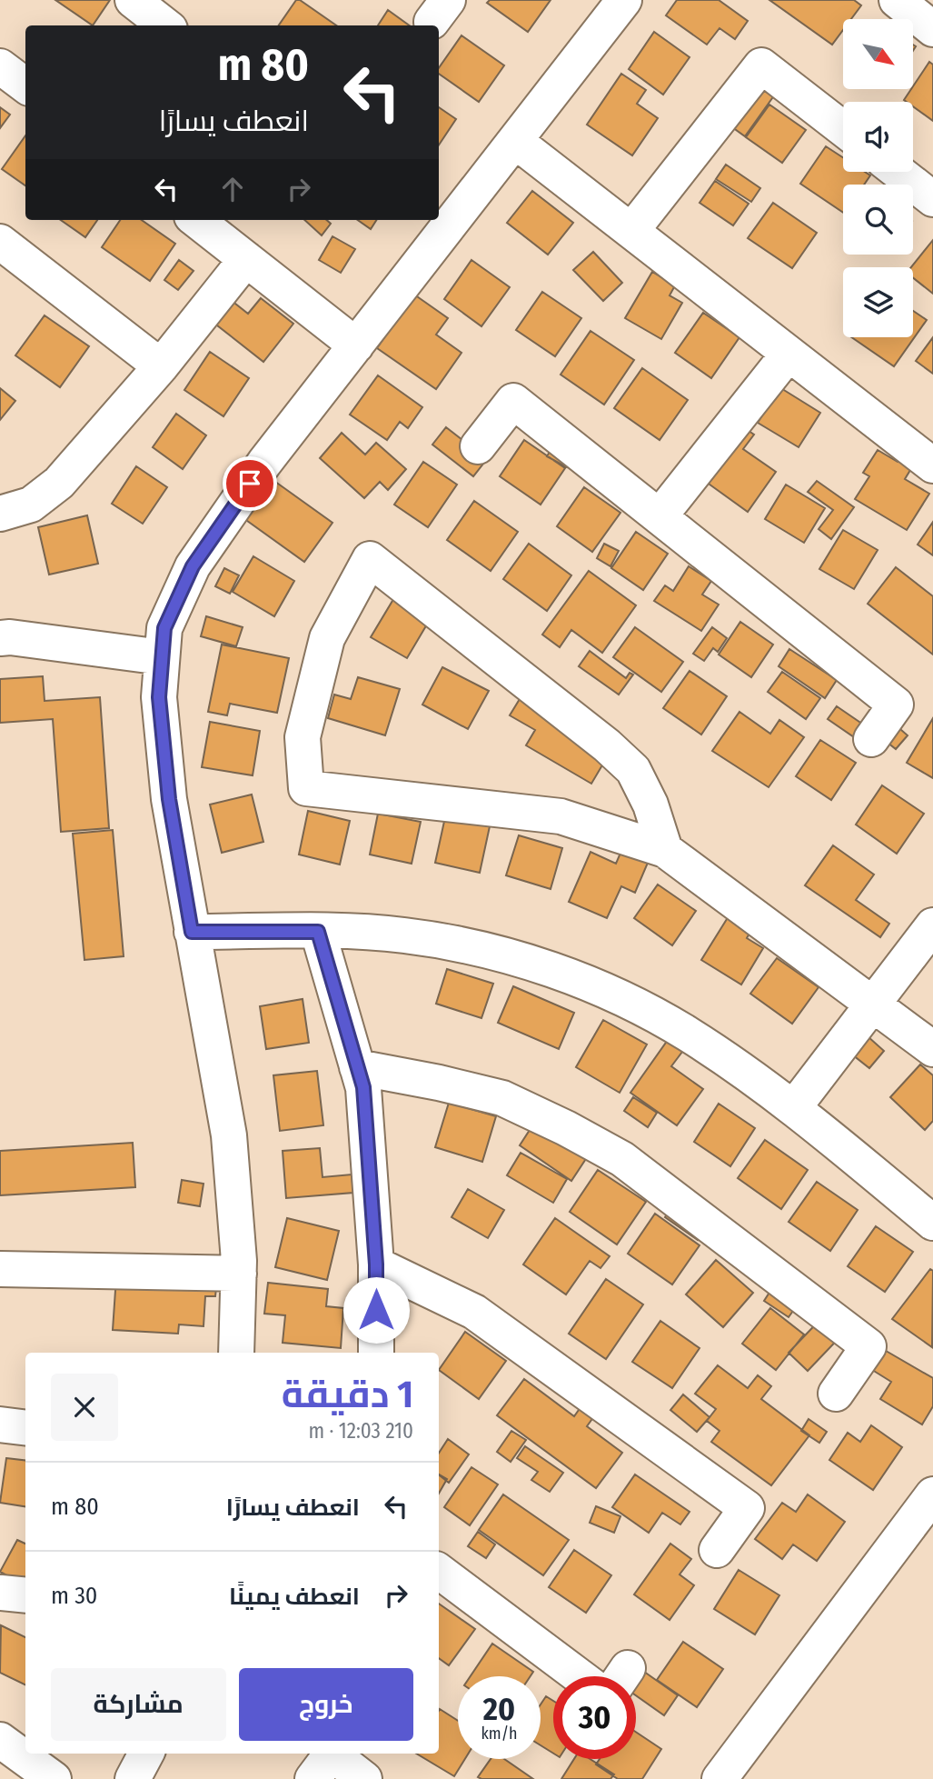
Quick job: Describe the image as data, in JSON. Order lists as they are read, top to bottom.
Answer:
{
  "north": "bottom right",
  "page": {
    "turn": ["80 m", "انعطف يسارًا"],
    "heading": ["1 دقيقة", "210 m · 12:03"],
    "list": [
      {
        "name": "انعطف يسارًا",
        "value": "80 m"
      },
      {
        "name": "انعطف يمينًا",
        "value": "30 m"
      }
    ],
    "buttons": ["خروج", "مشاركة"],
    "speed": "20 km/h",
    "limit": "30"
  }
}
